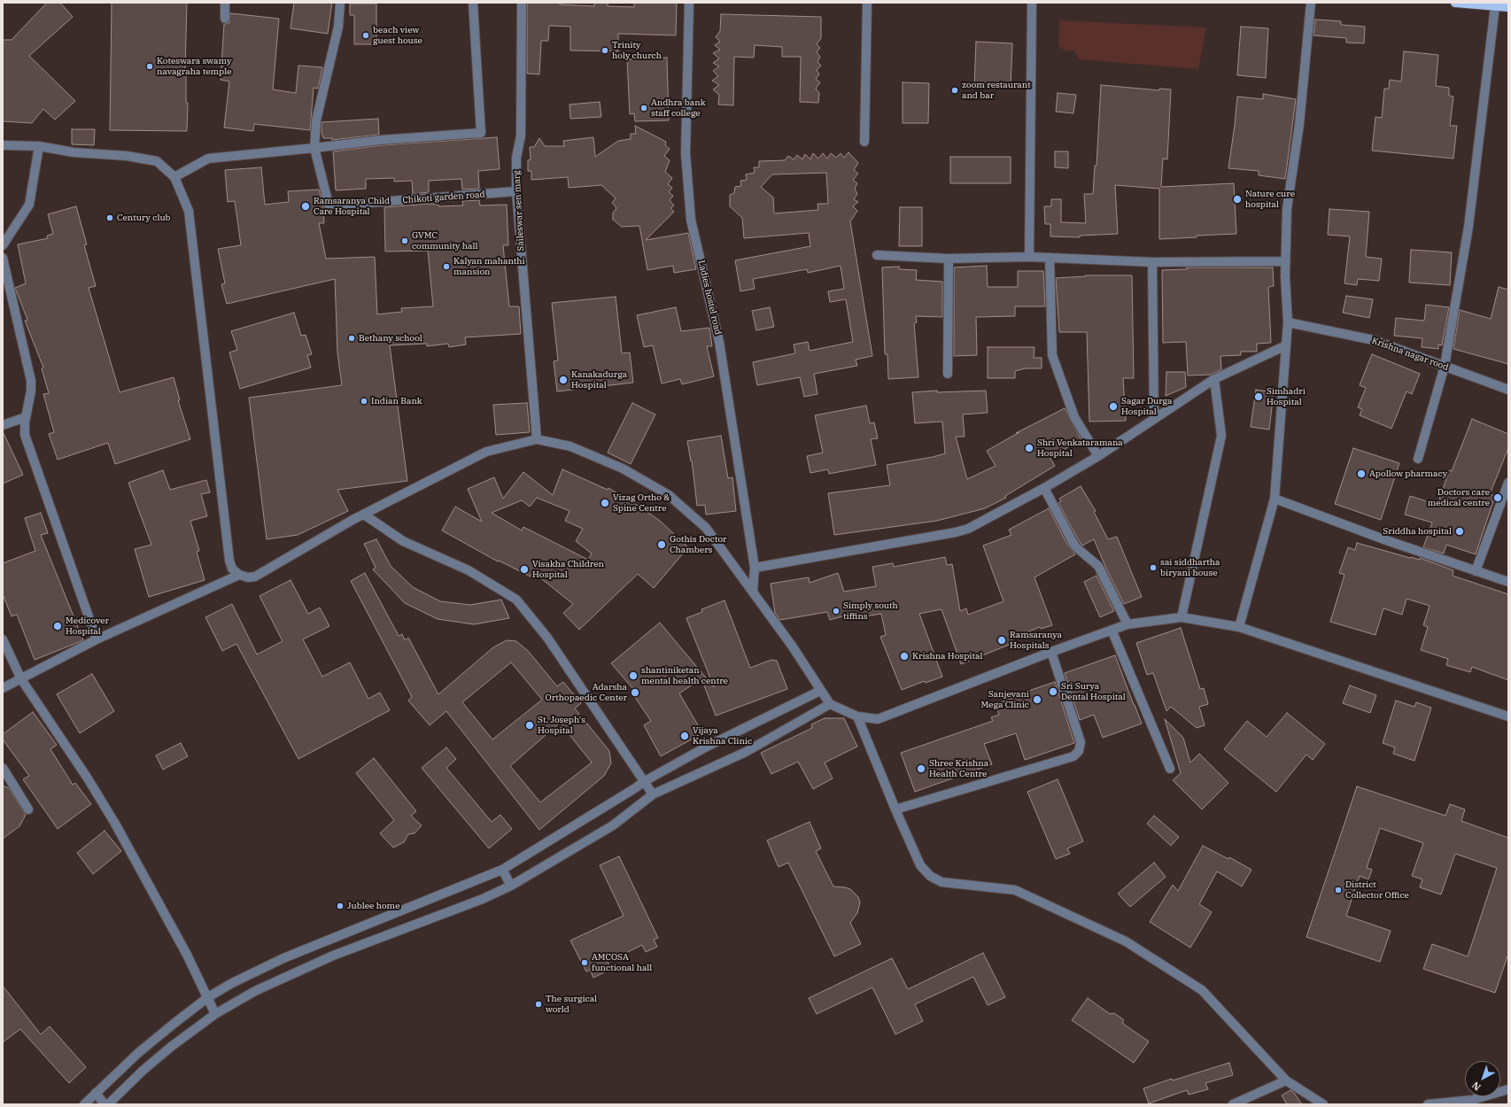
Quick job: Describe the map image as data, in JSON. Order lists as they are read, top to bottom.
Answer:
{
  "streets": {
    "street": [
      "Chikoti garden road",
      "Saileswar sen marg",
      "Ladies hostel road",
      "Krishna nagar rood"
    ]
  },
  "crossings": [
    ["Chikoti garden road", "Saileswar sen marg"]
  ],
  "places": [
    "beach view guest house",
    "Trinity holy church",
    "Koteswara swamy navagraha temple",
    "zoom restaurant and bar",
    "Andhra bank staff college",
    "Nature cure hospital",
    "Ramsaranya Child Care Hospital",
    "Century club",
    "GVMC community hall",
    "Kalyan mahanthi mansion",
    "Bethany school",
    "Kanakadurga Hospital",
    "Simhadri Hospital",
    "Indian Bank",
    "Sagar Durga Hospital",
    "Shri Venkataramana Hospital",
    "Apollow pharmacy",
    "Doctors care medical centre",
    "Vizag Ortho & Spine Centre",
    "Sriddha hospital",
    "Gothis Doctor Chambers",
    "sai siddhartha biryani house",
    "Visakha Children Hospital",
    "Simply south tiffins",
    "Medicover Hospital",
    "Ramsaranya Hospitals",
    "Krishna Hospital",
    "shantiniketan mental health centre",
    "Sri Surya Dental Hospital",
    "Adarsha Orthopaedic Center",
    "Sanjevani Mega Clinic",
    "St. Joseph's Hospital",
    "Vijaya Krishna Clinic",
    "Shree Krishna Health Centre",
    "District Collector Office",
    "Jublee home",
    "AMCOSA functional hall",
    "The surgical world"
  ],
  "north": "bottom left"
}
